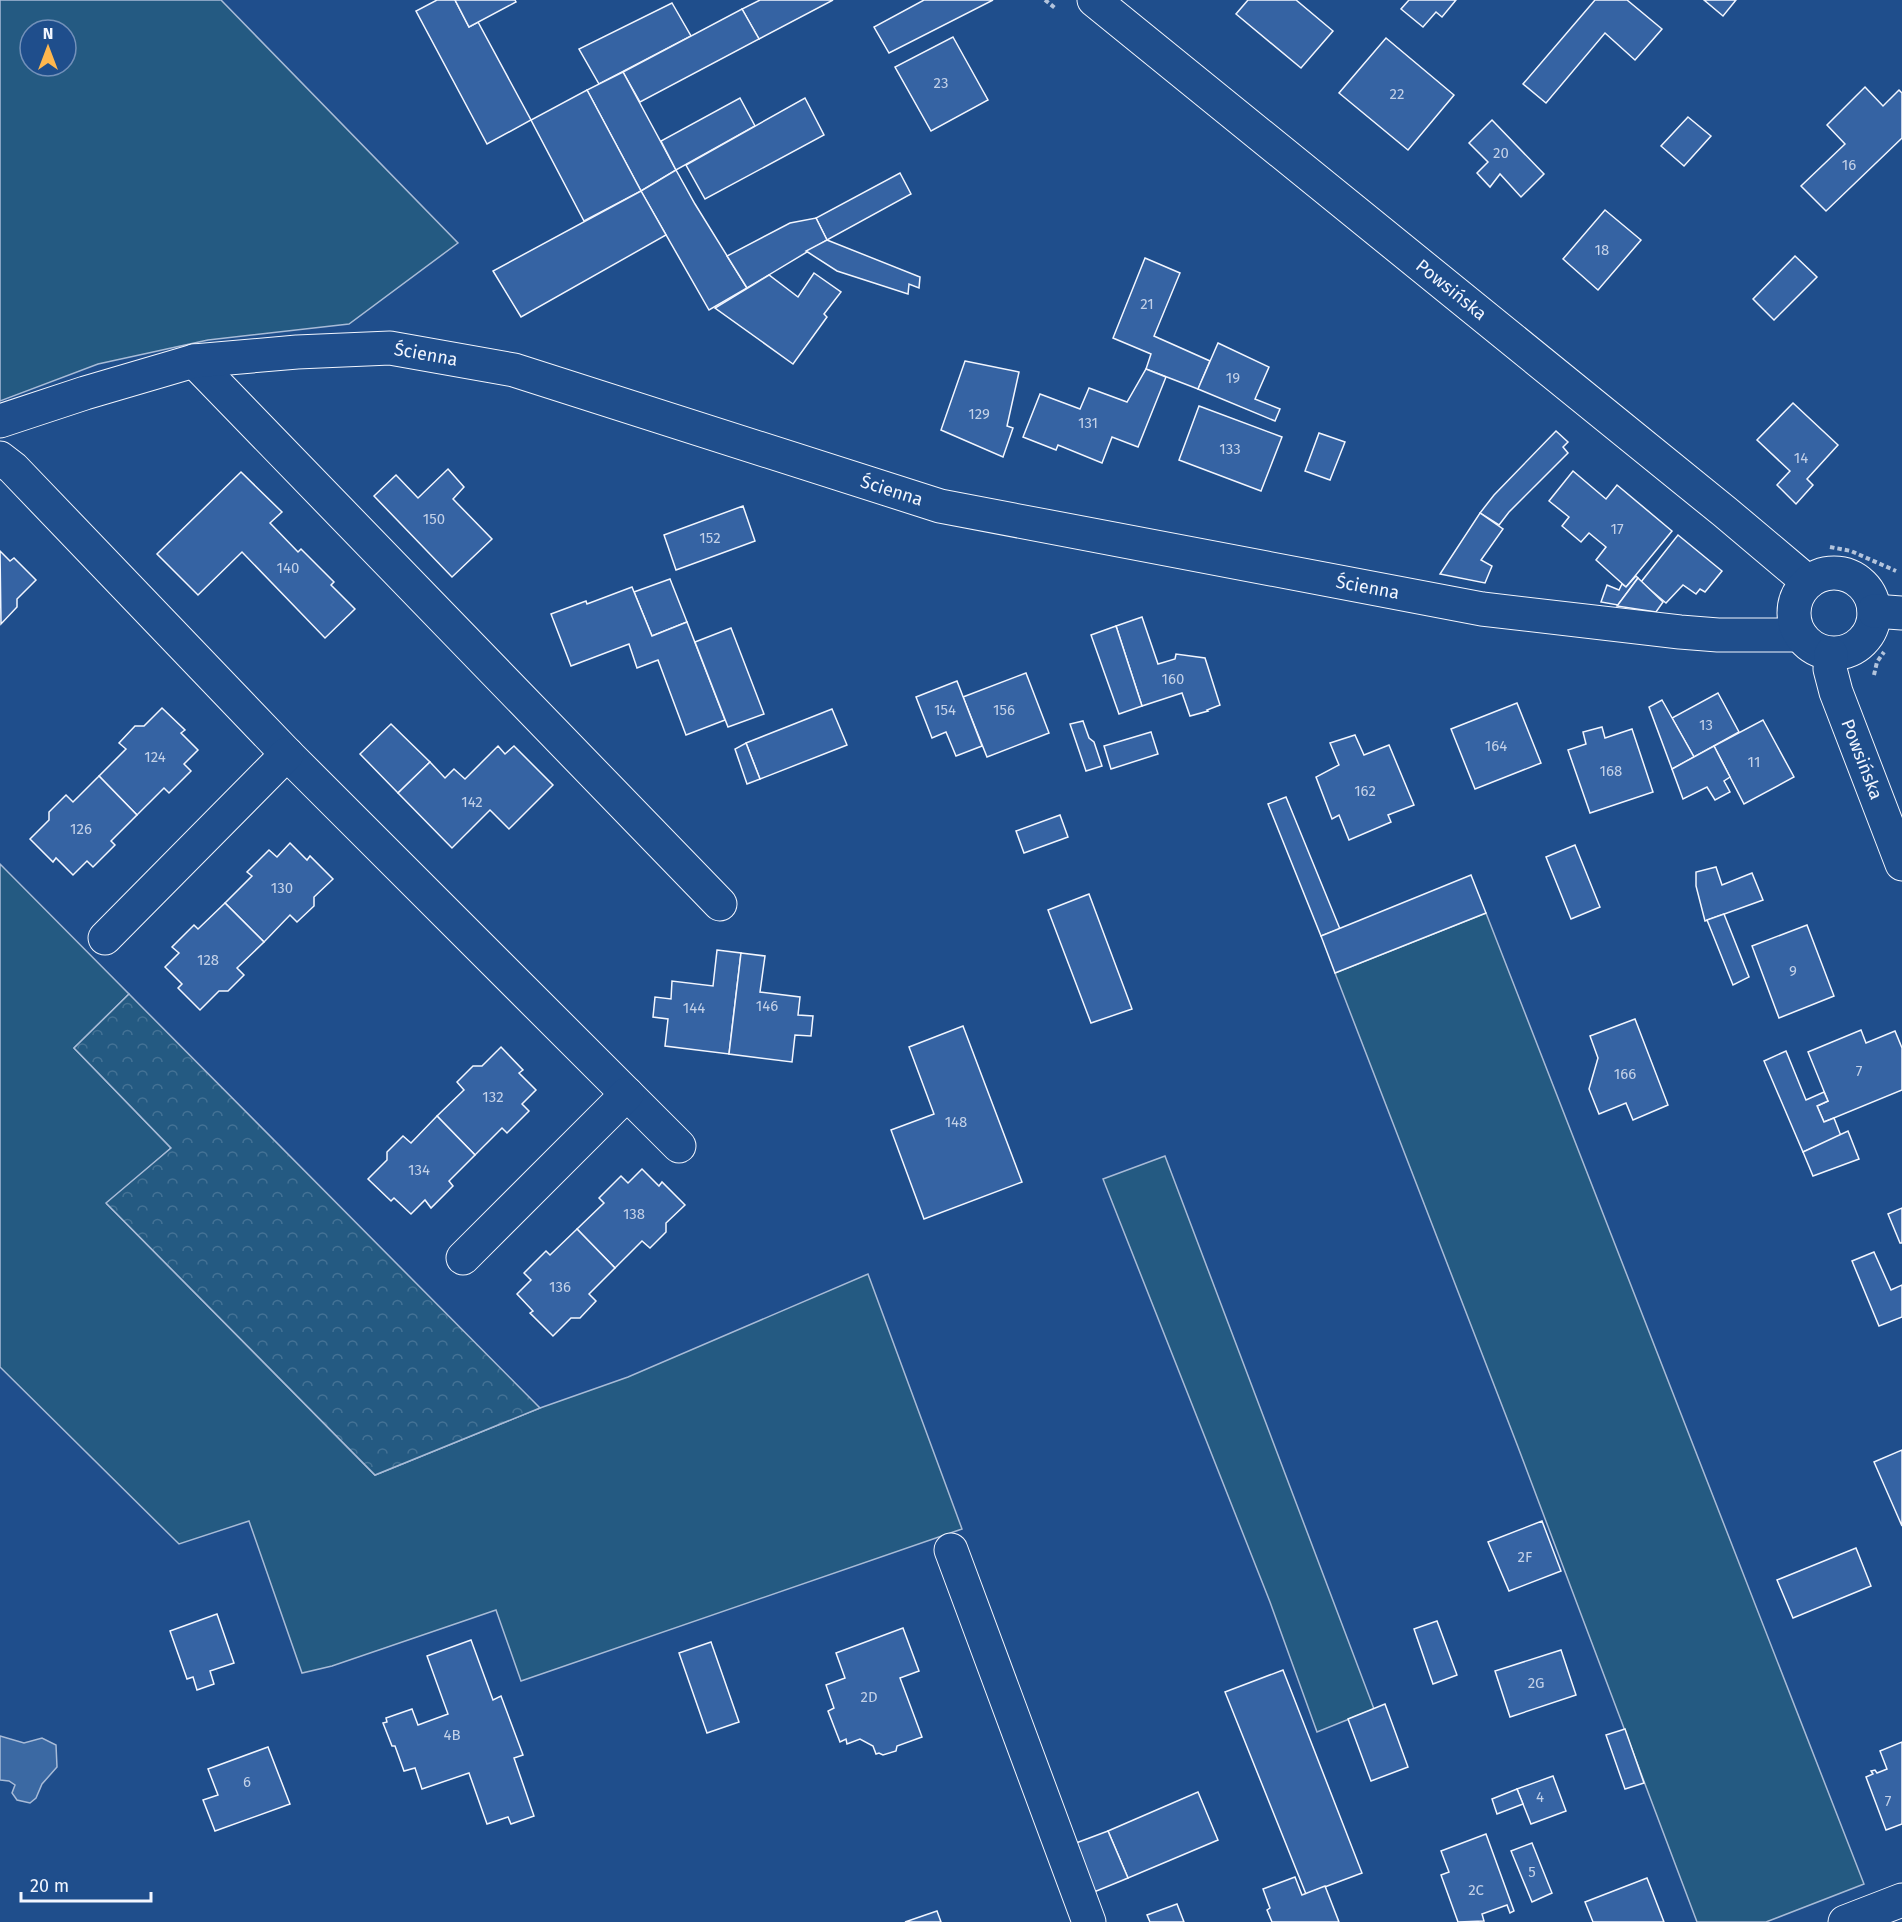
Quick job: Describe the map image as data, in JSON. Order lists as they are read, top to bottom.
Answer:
{
  "streets": {
    "street": ["Powsińska", "Ścienna"]
  },
  "crossings": [
    ["Powsińska", "Ścienna"]
  ],
  "house_numbers": [
    "23",
    "22",
    "20",
    "16",
    "18",
    "21",
    "19",
    "129",
    "131",
    "133",
    "14",
    "150",
    "17",
    "152",
    "140",
    "160",
    "154",
    "156",
    "13",
    "164",
    "124",
    "11",
    "168",
    "162",
    "142",
    "126",
    "130",
    "128",
    "9",
    "146",
    "144",
    "7",
    "166",
    "132",
    "148",
    "134",
    "138",
    "136",
    "2F",
    "2G",
    "2D",
    "4B",
    "6",
    "4",
    "7",
    "5",
    "2C"
  ],
  "scale_bar": "20 m",
  "north": "top"
}
